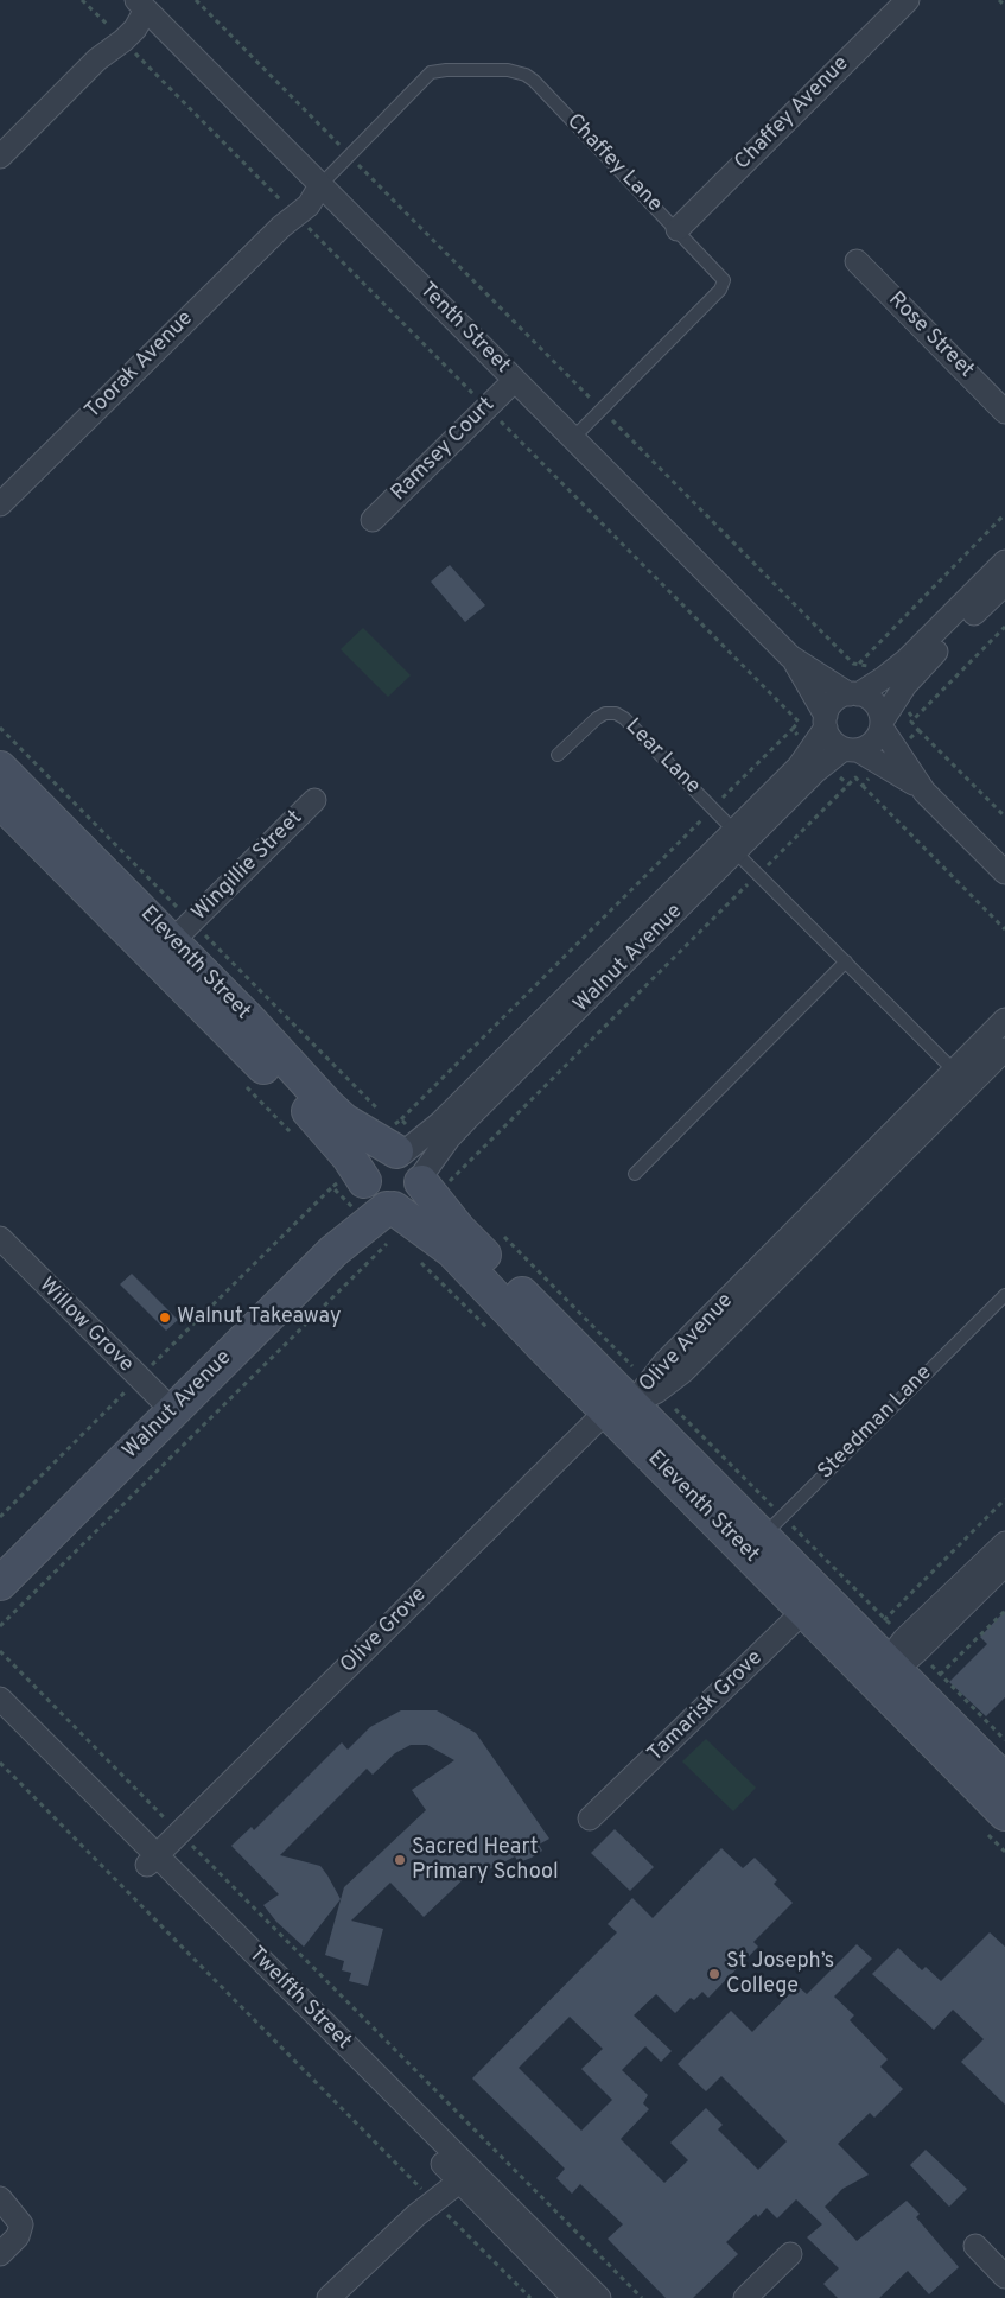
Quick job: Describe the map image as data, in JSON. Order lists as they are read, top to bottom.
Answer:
{
  "streets": {
    "main road": ["Walnut Avenue", "Eleventh Street"],
    "street": [
      "Chaffey Avenue",
      "Tenth Street",
      "Rose Street",
      "Toorak Avenue",
      "Ramsey Court",
      "Wingillie Street",
      "Willow Grove",
      "Olive Avenue",
      "Olive Grove",
      "Tamarisk Grove",
      "Twelfth Street"
    ],
    "lane": ["Chaffey Lane", "Lear Lane", "Steedman Lane"]
  },
  "crossings": [
    ["Chaffey Avenue", "Chaffey Lane"],
    ["Chaffey Lane", "Tenth Street"],
    ["Chaffey Lane", "Toorak Avenue"],
    ["Tenth Street", "Toorak Avenue"],
    ["Tenth Street", "Ramsey Court"],
    ["Tenth Street", "Walnut Avenue"],
    ["Lear Lane", "Walnut Avenue"],
    ["Wingillie Street", "Eleventh Street"],
    ["Walnut Avenue", "Eleventh Street"],
    ["Walnut Avenue", "Willow Grove"],
    ["Eleventh Street", "Olive Avenue"],
    ["Eleventh Street", "Steedman Lane"],
    ["Eleventh Street", "Olive Grove"],
    ["Eleventh Street", "Tamarisk Grove"],
    ["Olive Avenue", "Olive Grove"],
    ["Olive Grove", "Twelfth Street"]
  ],
  "places": ["Walnut Takeaway", "Sacred Heart Primary School", "St Joseph’s College"]
}
